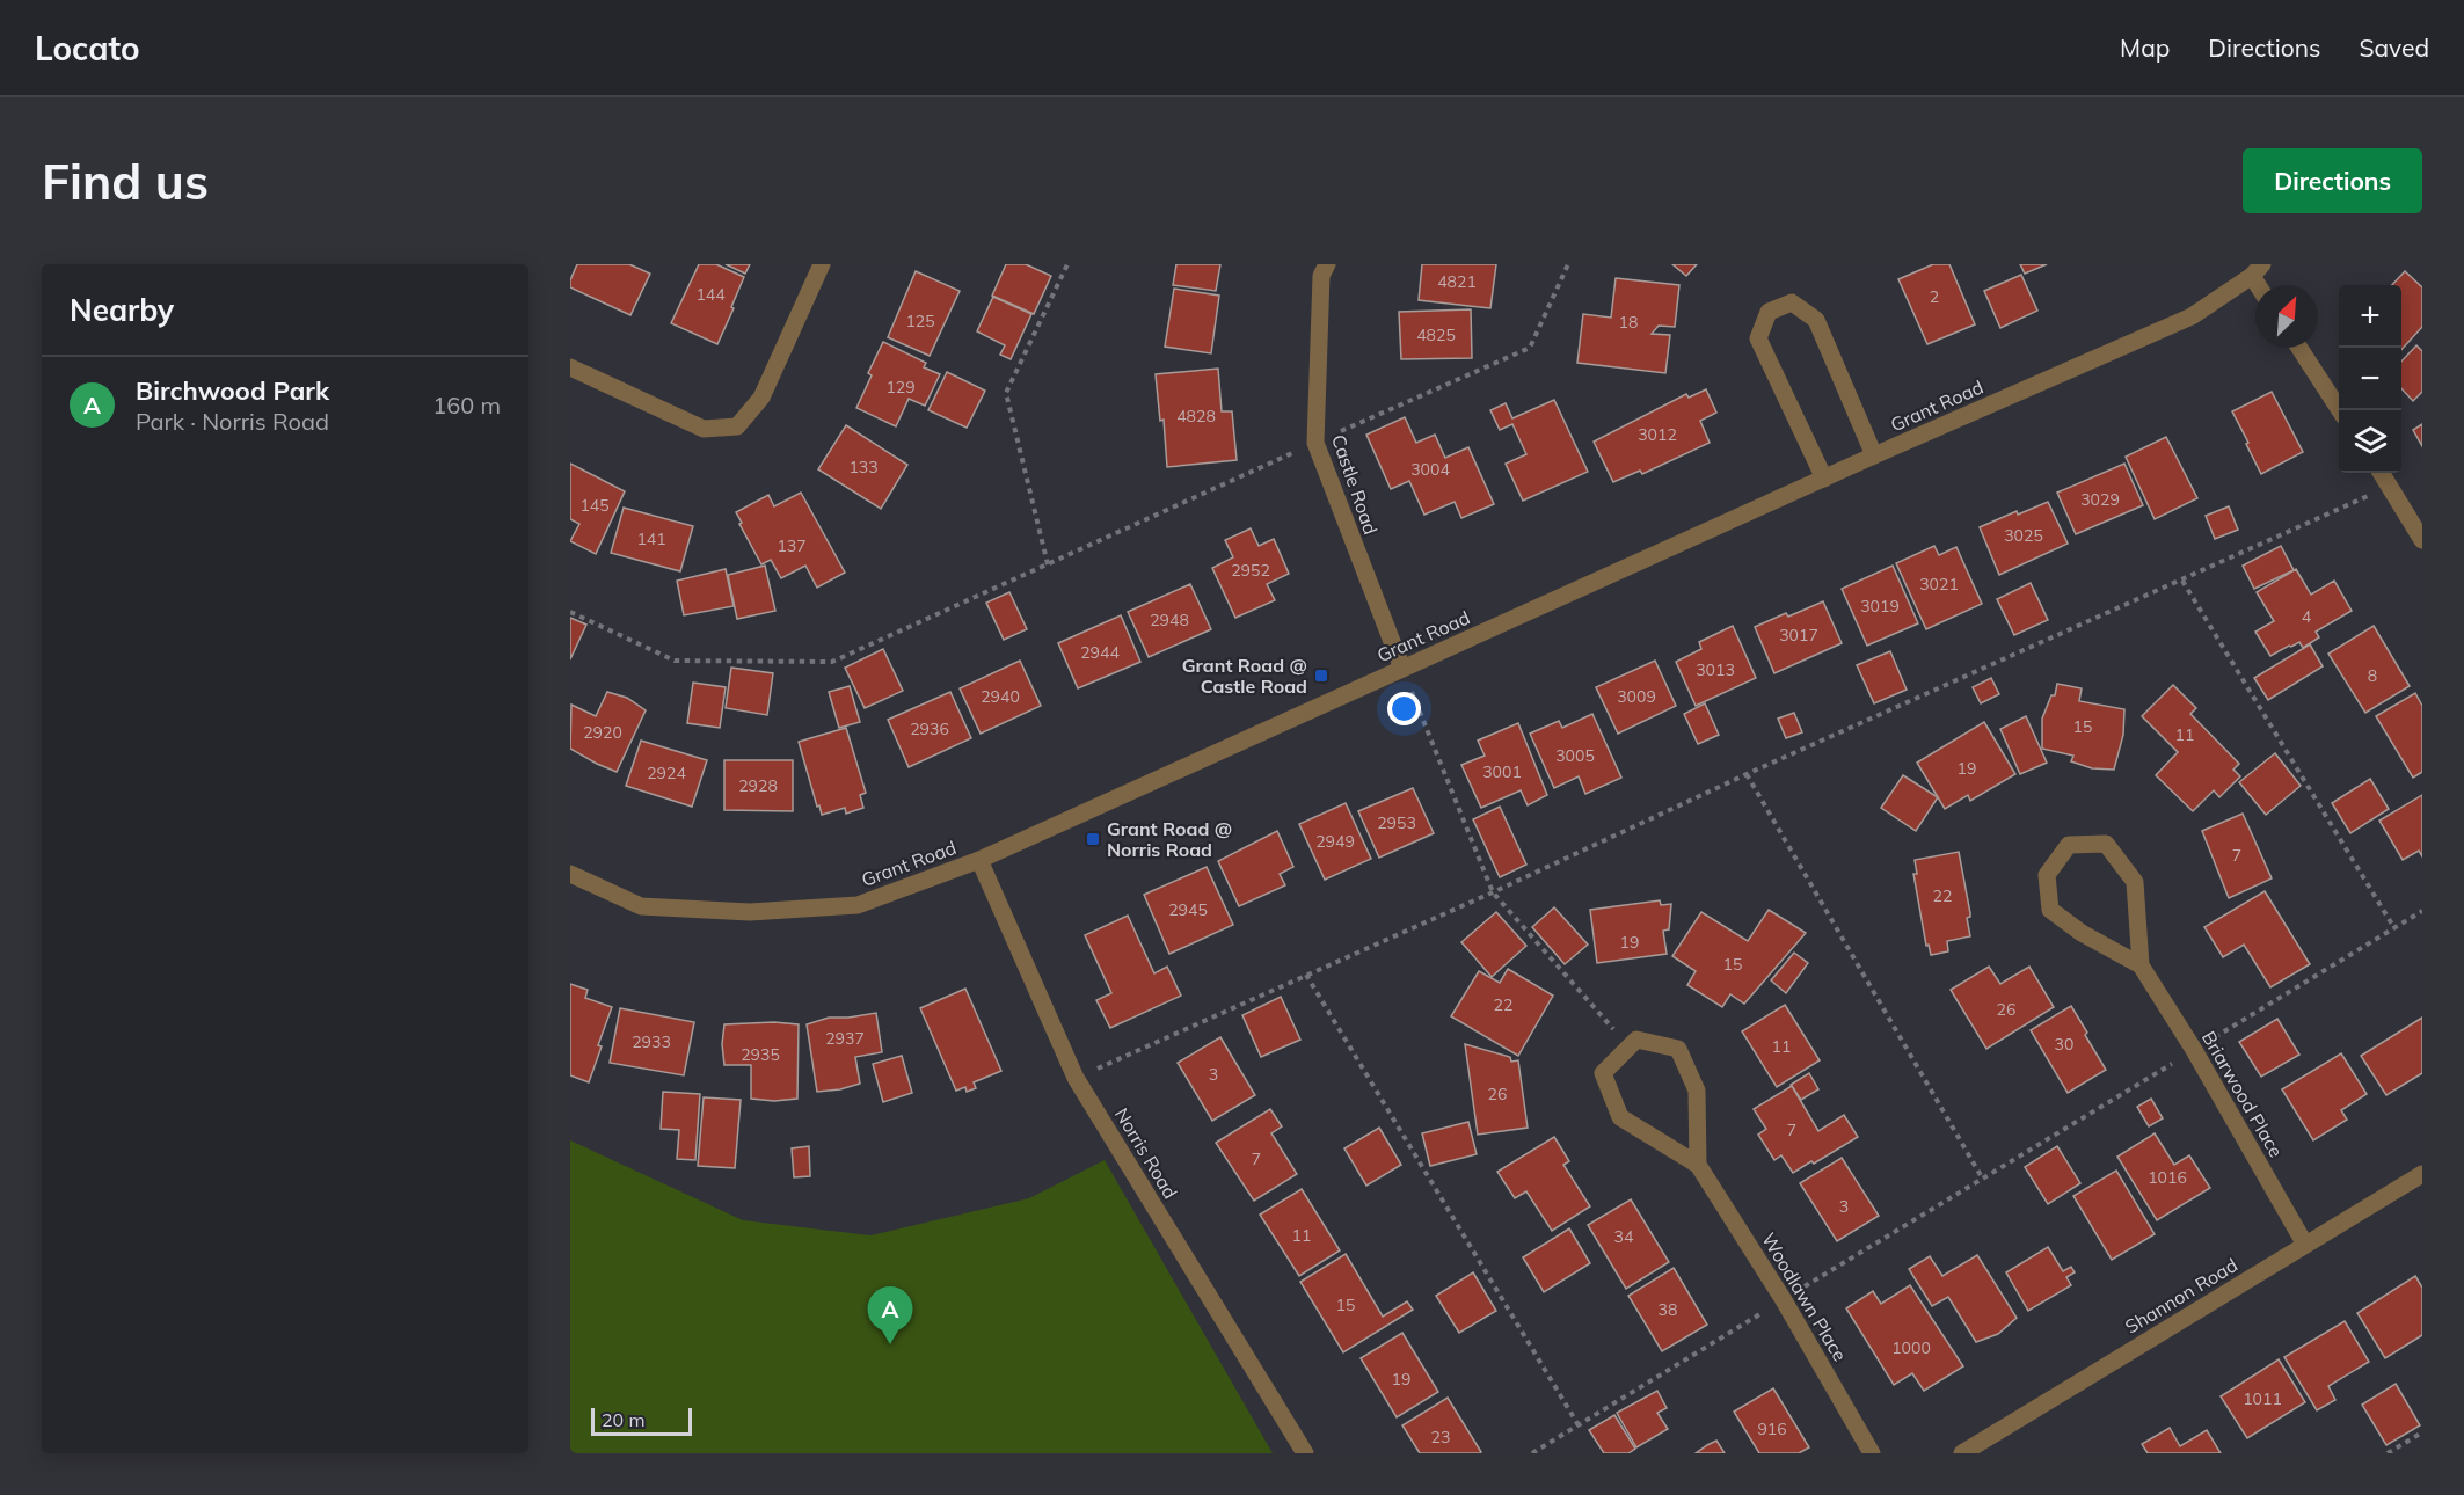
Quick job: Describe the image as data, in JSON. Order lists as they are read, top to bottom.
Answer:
{
  "streets": {
    "street": [
      "Grant Road",
      "Castle Road",
      "Briarwood Place",
      "Norris Road",
      "Shannon Road",
      "Woodlawn Place"
    ]
  },
  "crossings": [
    ["Grant Road", "Castle Road"],
    ["Grant Road", "Norris Road"],
    ["Briarwood Place", "Shannon Road"]
  ],
  "places": {
    "transit": ["Grant Road @ Castle Road", "Grant Road @ Norris Road"]
  },
  "house_numbers": [
    "4821",
    "144",
    "2",
    "125",
    "18",
    "4825",
    "129",
    "4828",
    "3012",
    "133",
    "3004",
    "3029",
    "145",
    "3025",
    "141",
    "137",
    "2952",
    "3021",
    "3019",
    "4",
    "2948",
    "3017",
    "2944",
    "3013",
    "8",
    "2940",
    "3009",
    "15",
    "2936",
    "2920",
    "11",
    "3005",
    "19",
    "3001",
    "2924",
    "2928",
    "2953",
    "2949",
    "7",
    "22",
    "2945",
    "19",
    "15",
    "22",
    "26",
    "2937",
    "2933",
    "30",
    "11",
    "2935",
    "3",
    "26",
    "7",
    "7",
    "1016",
    "3",
    "11",
    "34",
    "15",
    "38",
    "1000",
    "19",
    "1011",
    "916",
    "23"
  ],
  "scale_bar": "20 m",
  "north": "top right",
  "page": {
    "header": "Locato",
    "nav": ["Map", "Directions", "Saved"],
    "buttons": "Directions",
    "title": "Find us",
    "heading": "Nearby",
    "map_buttons": ["+", "−"],
    "list": [
      {
        "mark": "A",
        "name": "Birchwood Park",
        "note": "Park · Norris Road",
        "value": "160 m"
      }
    ],
    "pins": "A",
    "scale": "20 m"
  }
}
